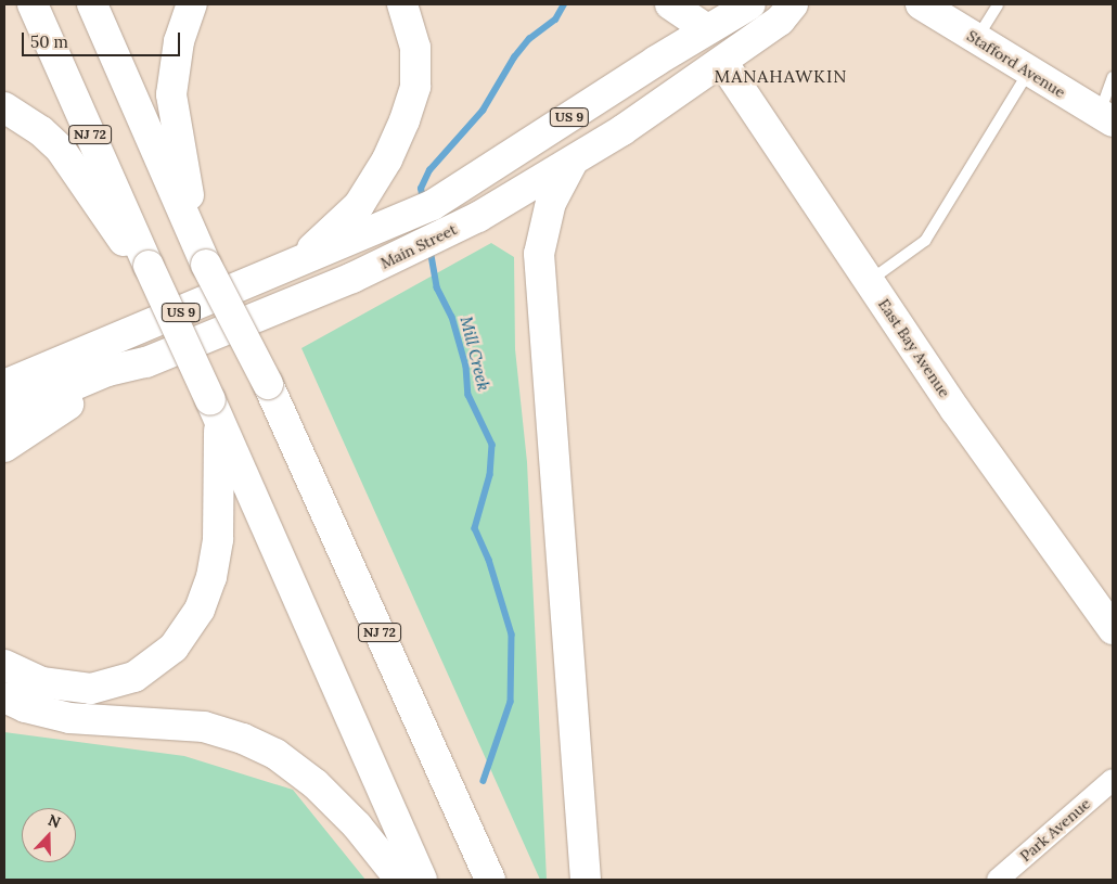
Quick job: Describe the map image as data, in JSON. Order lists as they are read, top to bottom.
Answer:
{
  "streets": {
    "main road": [
      "Stafford Avenue",
      "US 9",
      "NJ 72",
      "Main Street",
      "East Bay Avenue"
    ],
    "street": ["Park Avenue"]
  },
  "crossings": [
    ["Main Street", "East Bay Avenue"]
  ],
  "districts": ["MANAHAWKIN"],
  "water": ["Mill Creek"],
  "scale_bar": "50 m",
  "north": "top"
}
